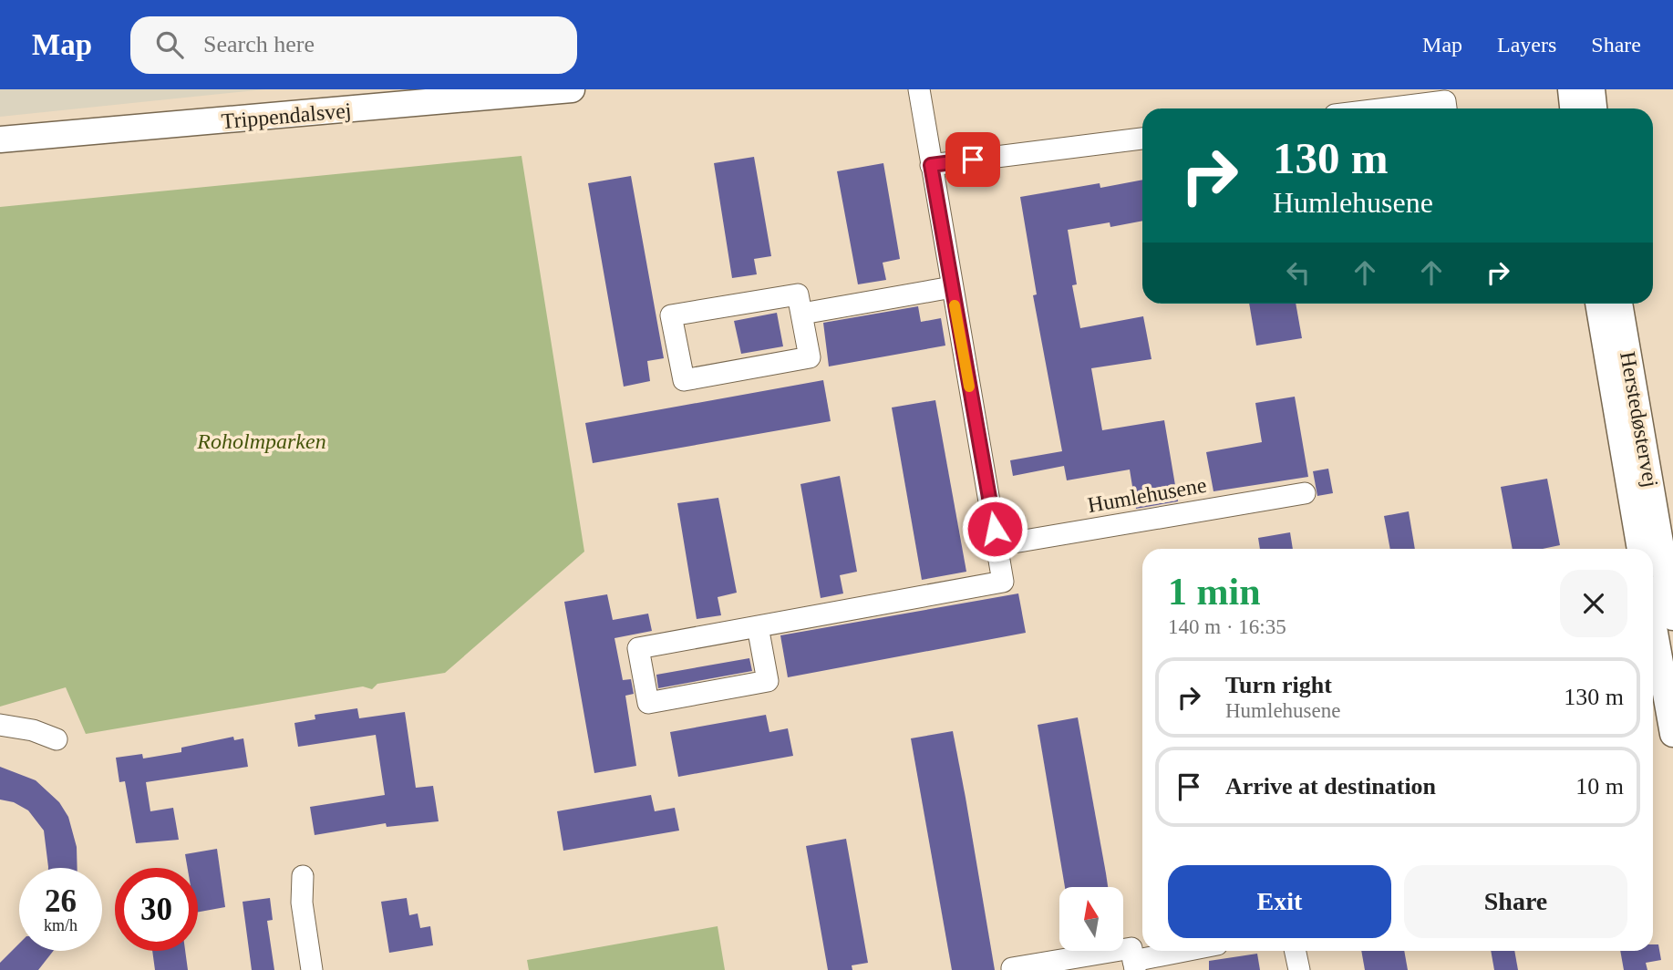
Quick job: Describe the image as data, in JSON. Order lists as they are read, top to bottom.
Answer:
{
  "streets": {
    "street": ["Trippendalsvej", "Herstedøstervej", "Humlehusene"]
  },
  "parks": ["Roholmparken"],
  "north": "top",
  "page": {
    "header": "Map",
    "search": "Search here",
    "nav": ["Map", "Layers", "Share"],
    "turn": ["130 m", "Humlehusene"],
    "heading": ["1 min", "140 m · 16:35"],
    "list": [
      {
        "name": "Turn right",
        "note": "Humlehusene",
        "value": "130 m"
      },
      {
        "name": "Arrive at destination",
        "value": "10 m"
      }
    ],
    "buttons": ["Exit", "Share"],
    "speed": "26 km/h",
    "limit": "30"
  }
}
